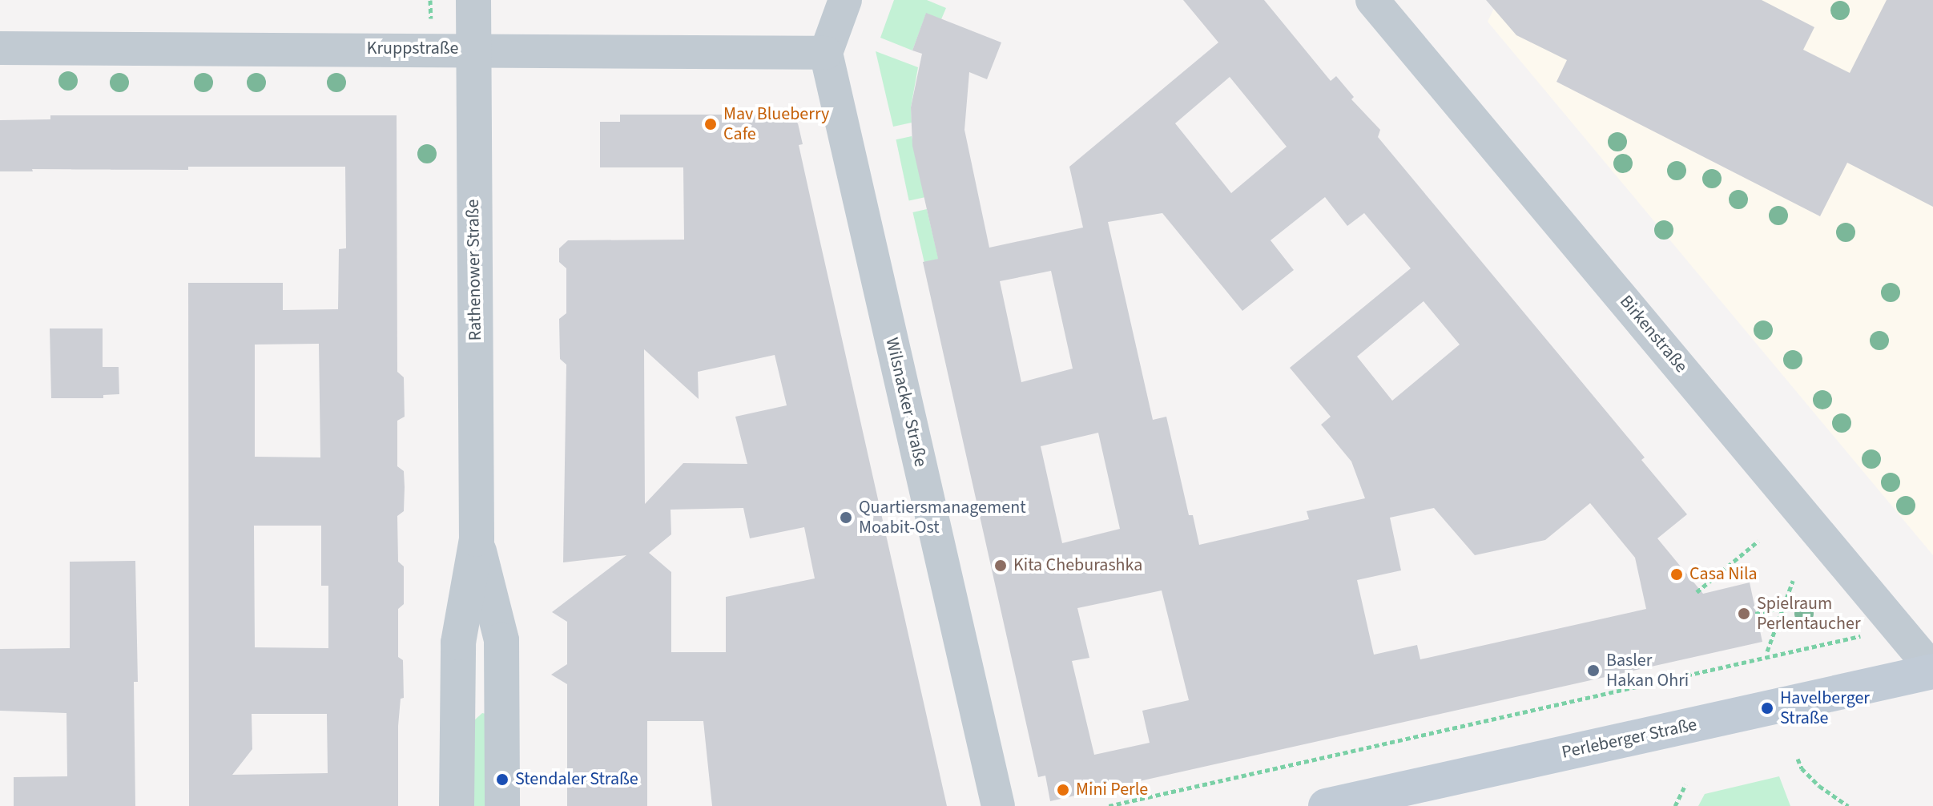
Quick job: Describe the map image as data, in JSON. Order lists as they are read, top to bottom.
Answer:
{
  "streets": {
    "main road": ["Perleberger Straße"],
    "street": [
      "Kruppstraße",
      "Rathenower Straße",
      "Birkenstraße",
      "Wilsnacker Straße"
    ]
  },
  "crossings": [
    ["Kruppstraße", "Rathenower Straße"],
    ["Kruppstraße", "Wilsnacker Straße"],
    ["Birkenstraße", "Perleberger Straße"]
  ],
  "places": [
    "Mav Blueberry Cafe",
    "Quartiersmanagement Moabit-Ost",
    "Kita Cheburashka",
    "Casa Nila",
    "Spielraum Perlentaucher",
    "Basler Hakan Ohri",
    "Havelberger Straße",
    "Stendaler Straße",
    "Mini Perle"
  ]
}
